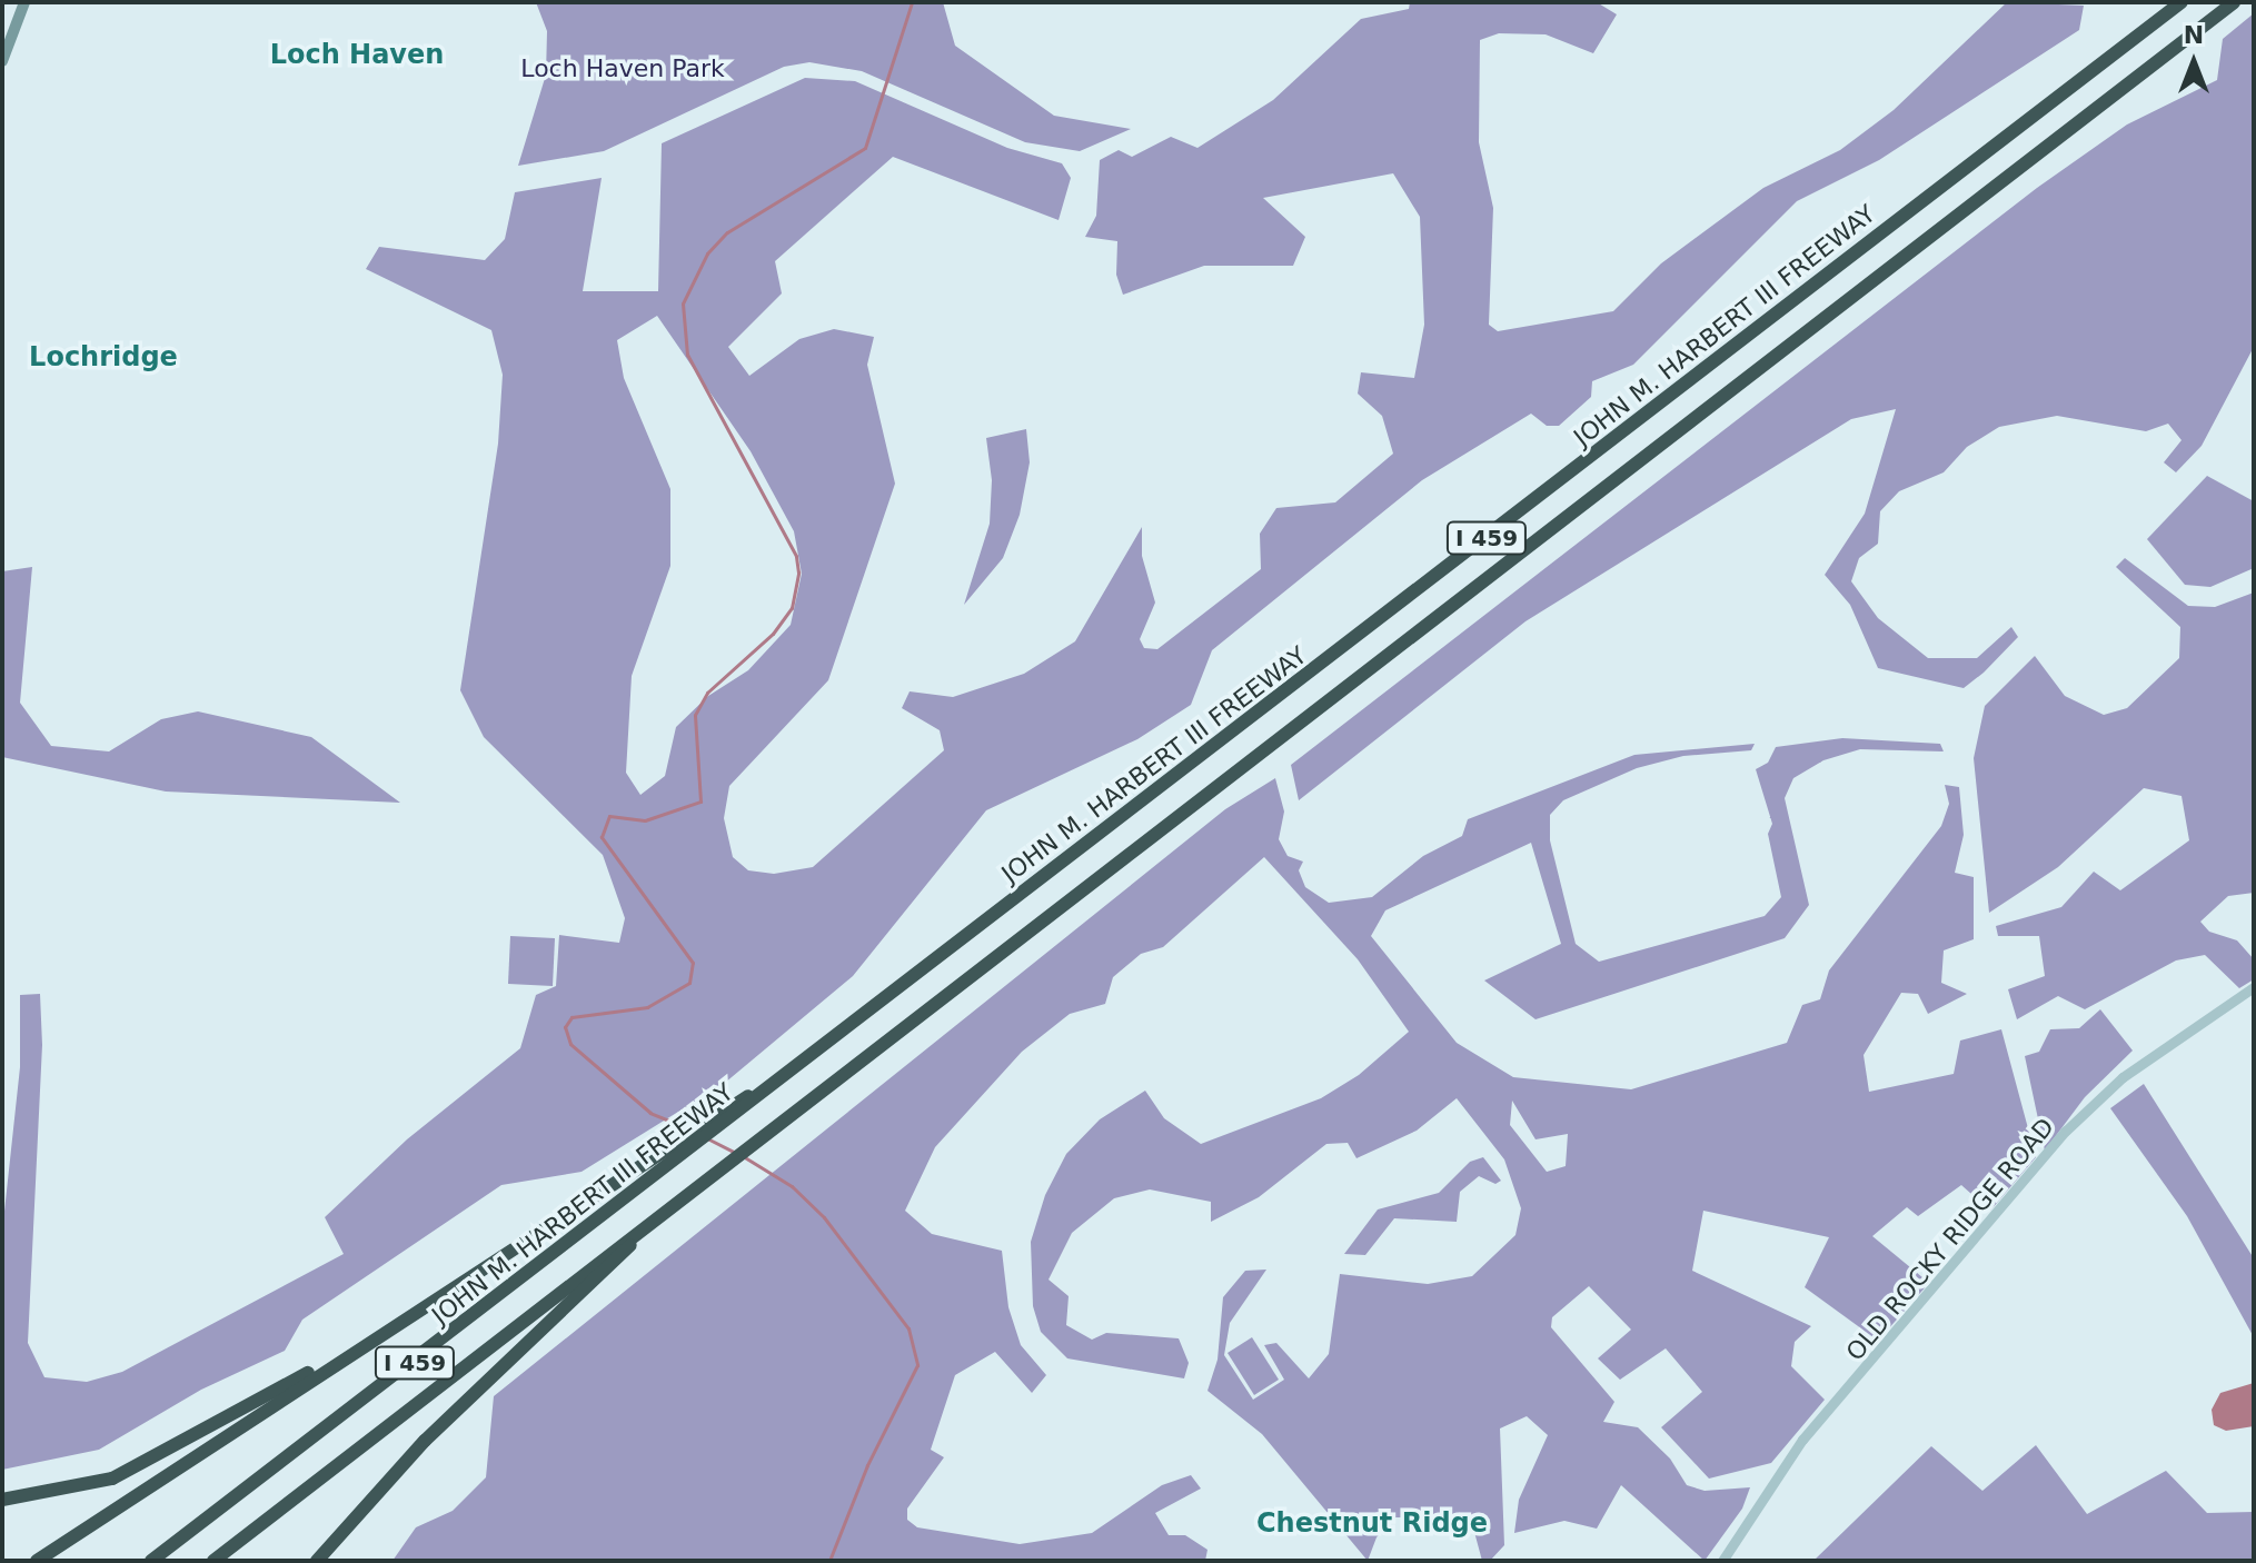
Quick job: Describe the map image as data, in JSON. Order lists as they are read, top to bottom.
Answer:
{
  "streets": {
    "highway": ["JOHN M. HARBERT III FREEWAY", "I 459"],
    "street": ["OLD ROCKY RIDGE ROAD"]
  },
  "districts": ["Loch Haven", "Lochridge", "Chestnut Ridge"],
  "parks": ["Loch Haven Park"],
  "north": "top"
}
